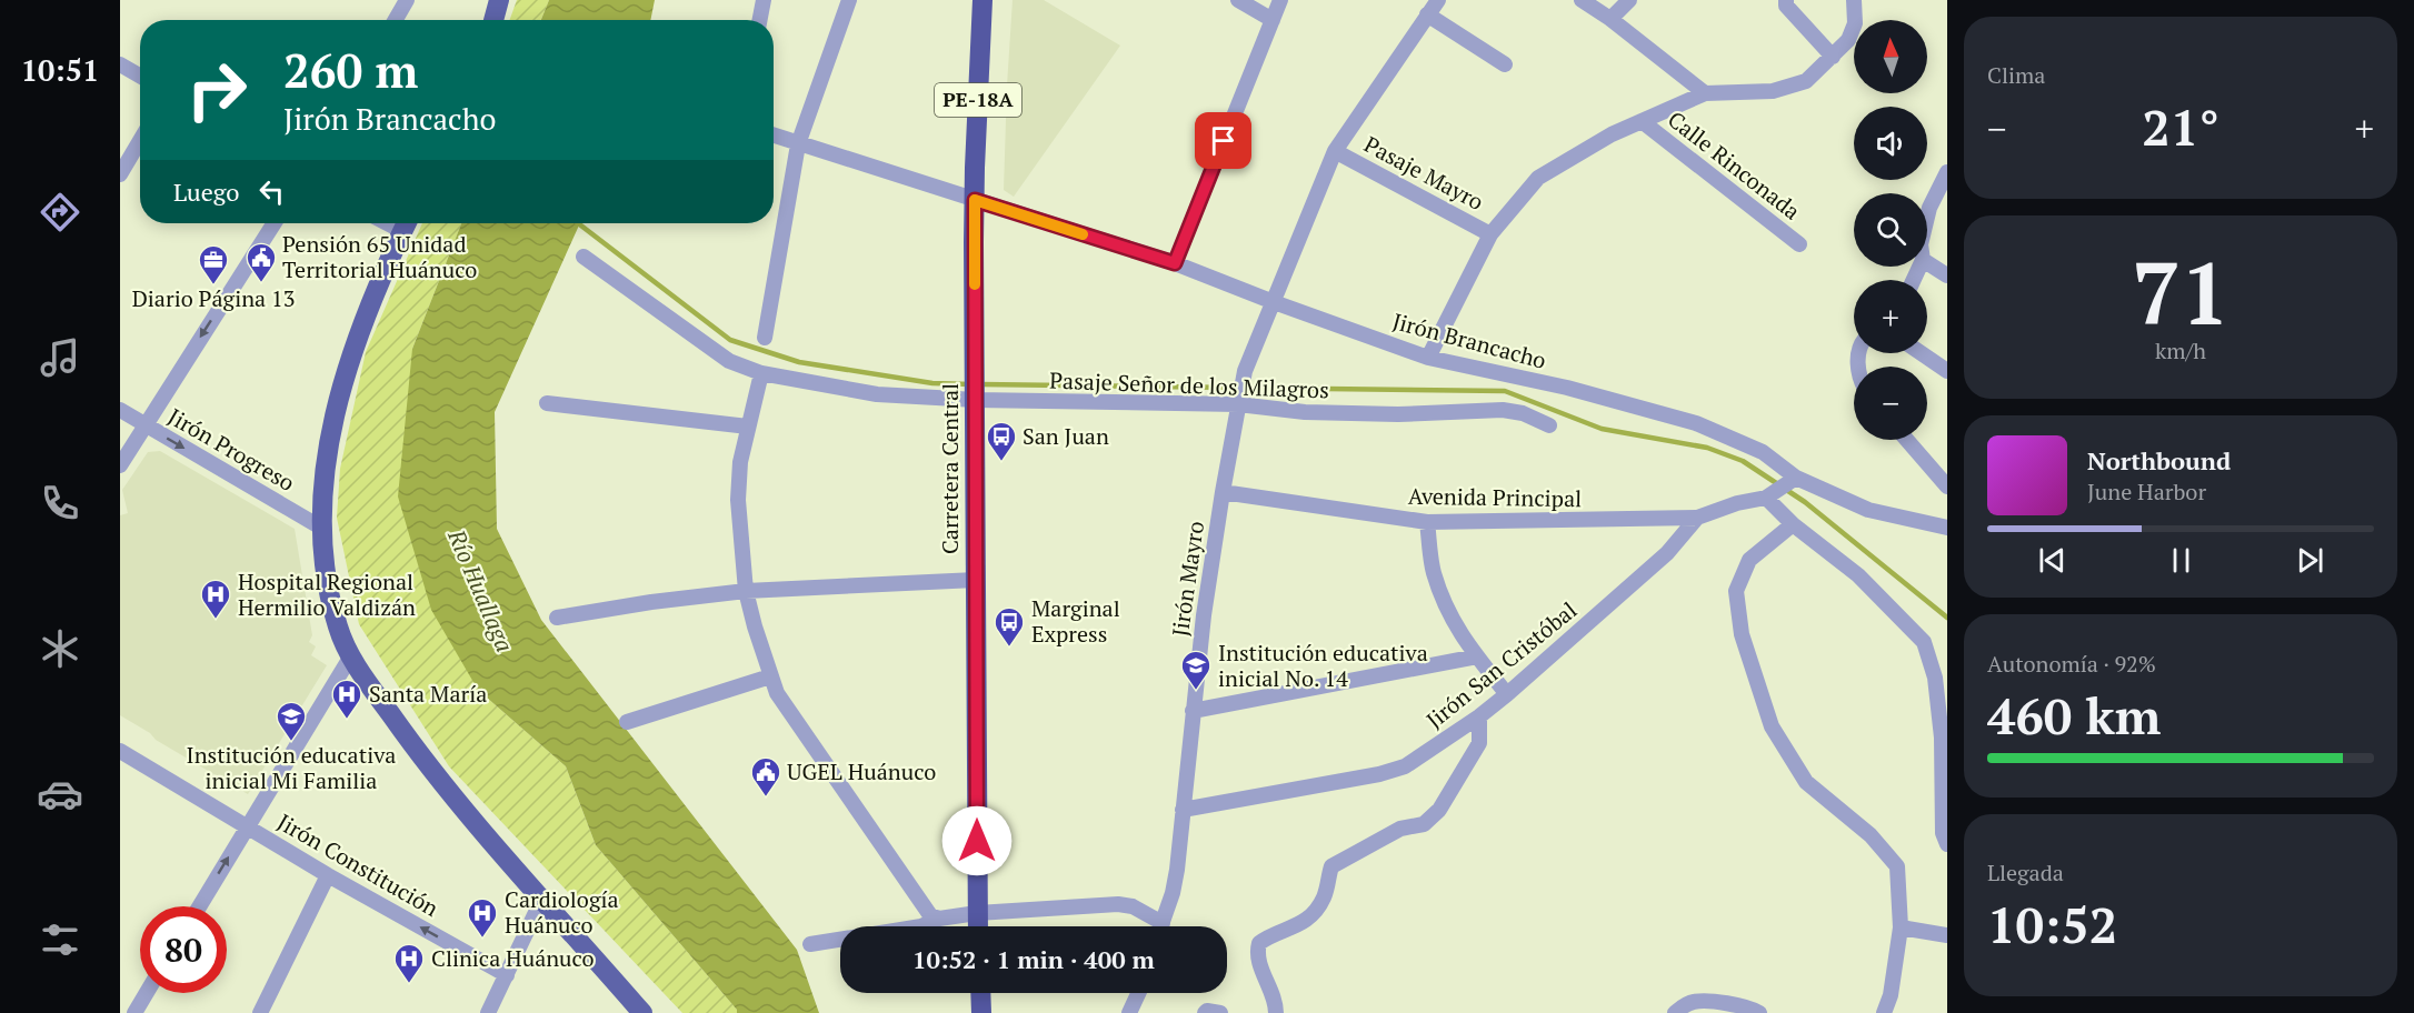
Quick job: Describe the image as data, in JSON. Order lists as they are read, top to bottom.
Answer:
{
  "streets": {
    "highway": ["PE-18A", "Carretera Central"],
    "street": [
      "Calle Rinconada",
      "Pasaje Mayro",
      "Jirón Brancacho",
      "Pasaje Señor de los Milagros",
      "Jirón Progreso",
      "Avenida Principal",
      "Jirón Mayro",
      "Jirón San Cristóbal",
      "Jirón Constitución"
    ]
  },
  "crossings": [
    ["Jirón Brancacho", "Carretera Central"],
    ["Jirón Brancacho", "Avenida Principal"],
    ["Jirón Brancacho", "Jirón Mayro"],
    ["Pasaje Señor de los Milagros", "Carretera Central"],
    ["Pasaje Señor de los Milagros", "Jirón Mayro"],
    ["Avenida Principal", "Jirón Mayro"],
    ["Avenida Principal", "Jirón San Cristóbal"],
    ["Jirón Mayro", "Jirón San Cristóbal"]
  ],
  "one_way": ["Jirón Progreso", "Jirón Constitución"],
  "water": ["Río Huallaga"],
  "places": {
    "public building": ["Pensión 65 Unidad Territorial Huánuco", "UGEL Huánuco"],
    "office": ["Diario Página 13"],
    "bus stop": ["San Juan", "Marginal Express"],
    "hospital": [
      "Hospital Regional Hermilio Valdizán",
      "Santa María",
      "Cardiología Huánuco",
      "Clinica Huánuco"
    ],
    "school or university": ["Institución educativa inicial No. 14", "Institución educativa inicial Mi Familia"]
  },
  "north": "top",
  "page": {
    "tabs": "10:51",
    "tile": [
      "Clima",
      ["71", "km/h"],
      ["Autonomía · 92%", "460 km"],
      ["Llegada", "10:52"]
    ],
    "map_buttons": ["+", "−"],
    "turn": ["260 m", "Jirón Brancacho"],
    "heat": ["−", "21°", "+"],
    "then": "Luego",
    "song": ["Northbound", "June Harbor"],
    "limit": "80",
    "trip": "10:52 · 1 min · 400 m"
  }
}
